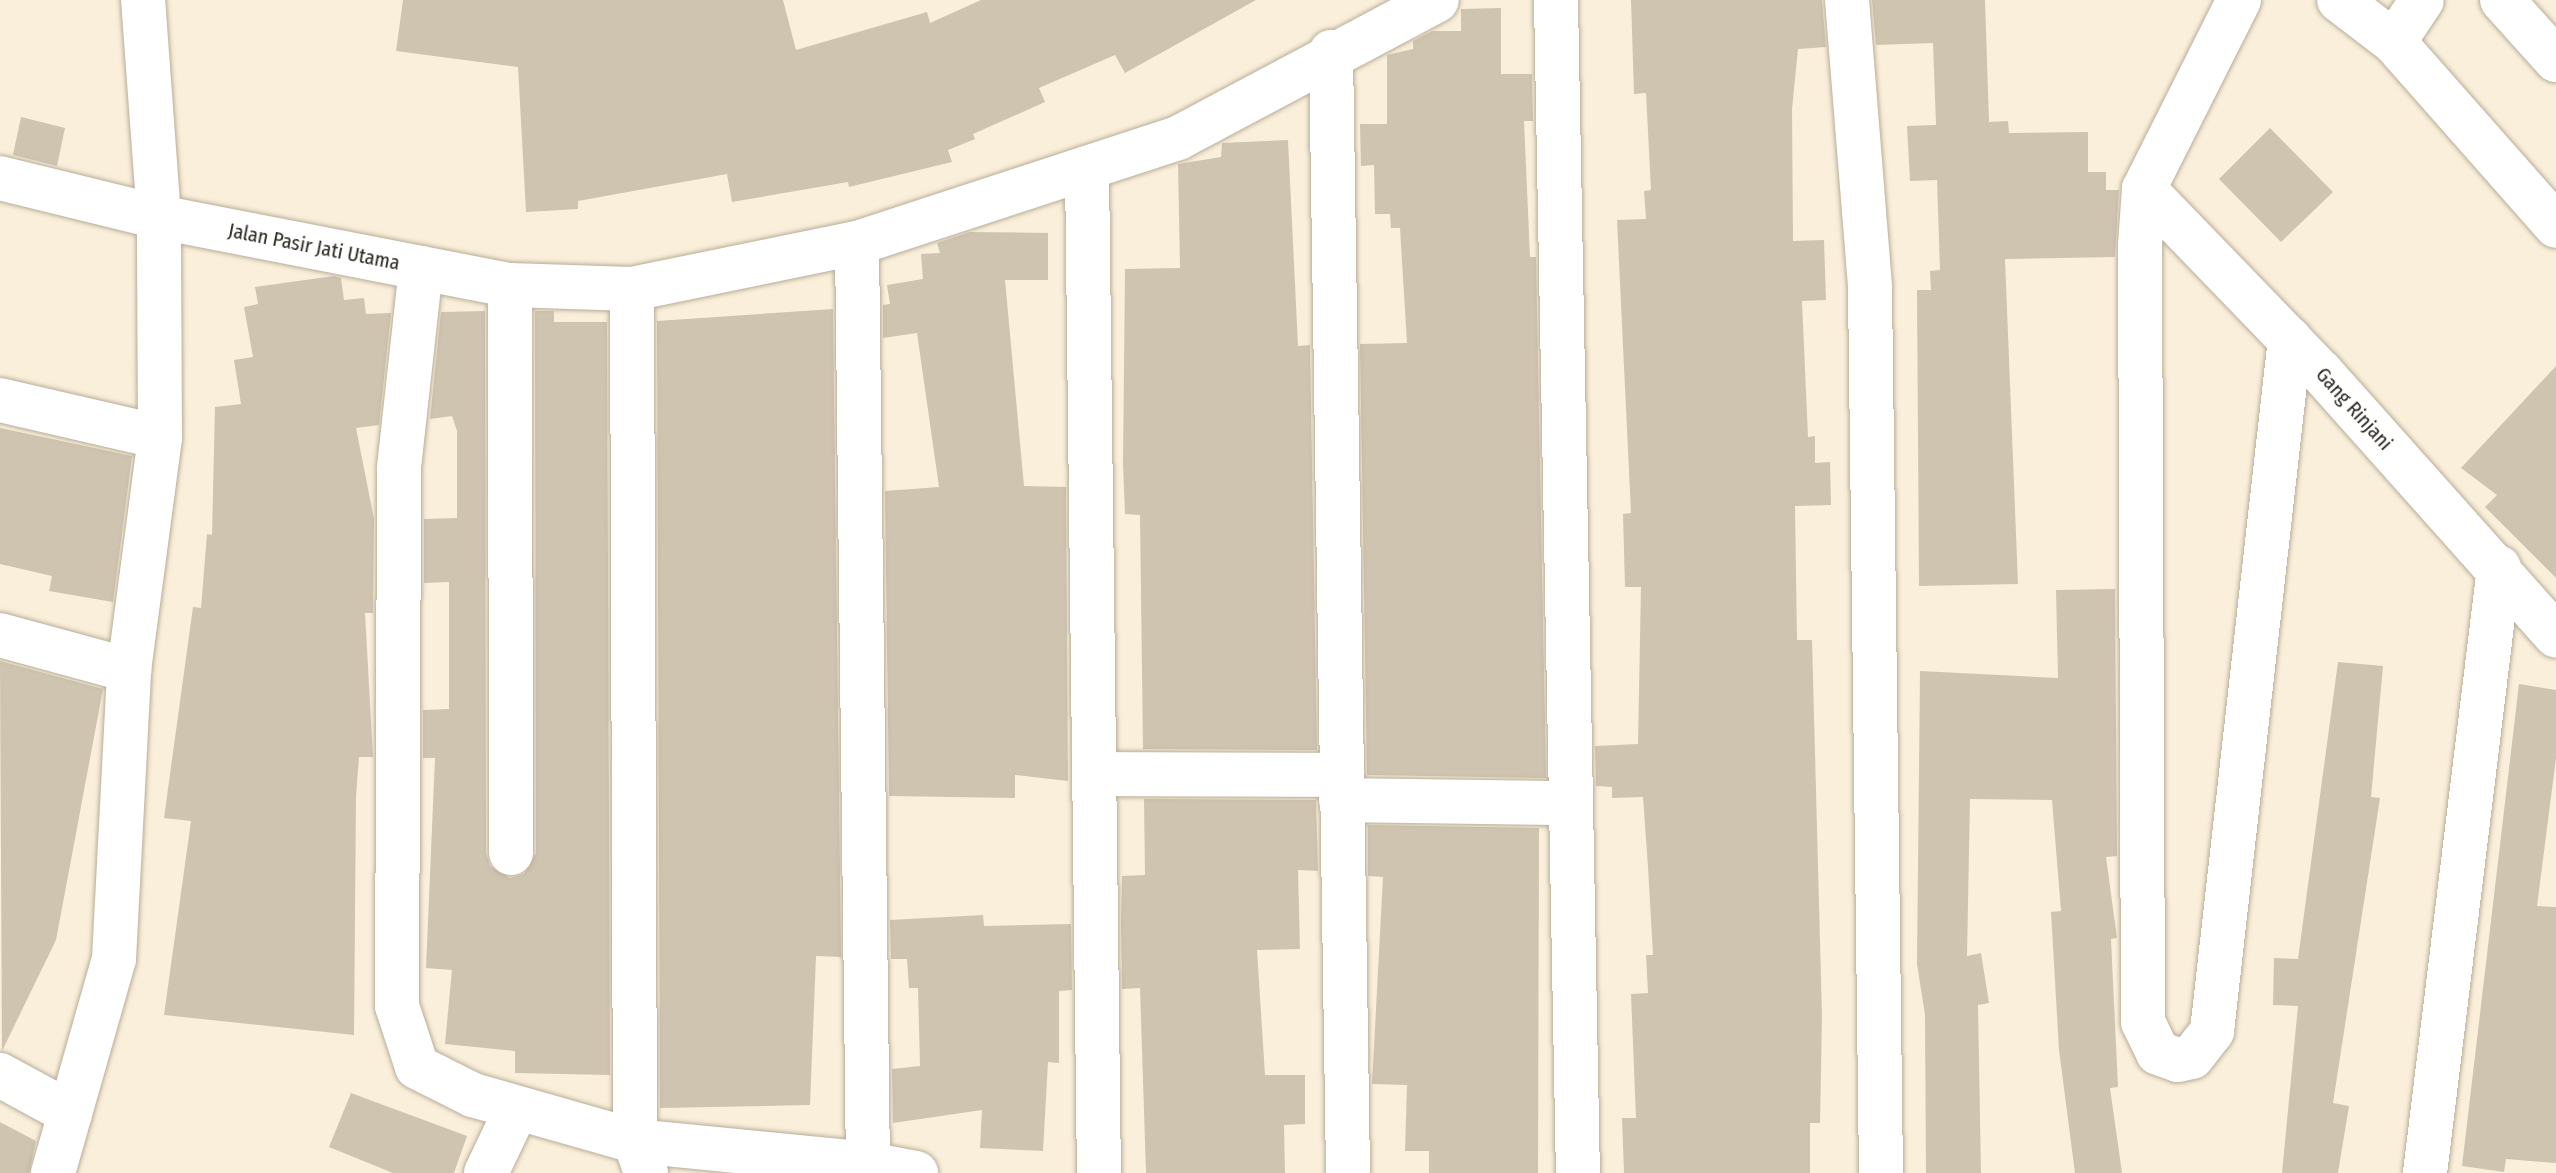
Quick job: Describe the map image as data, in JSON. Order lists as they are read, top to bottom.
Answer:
{
  "streets": {
    "street": ["Jalan Pasir Jati Utama", "Gang Rinjani"]
  }
}
